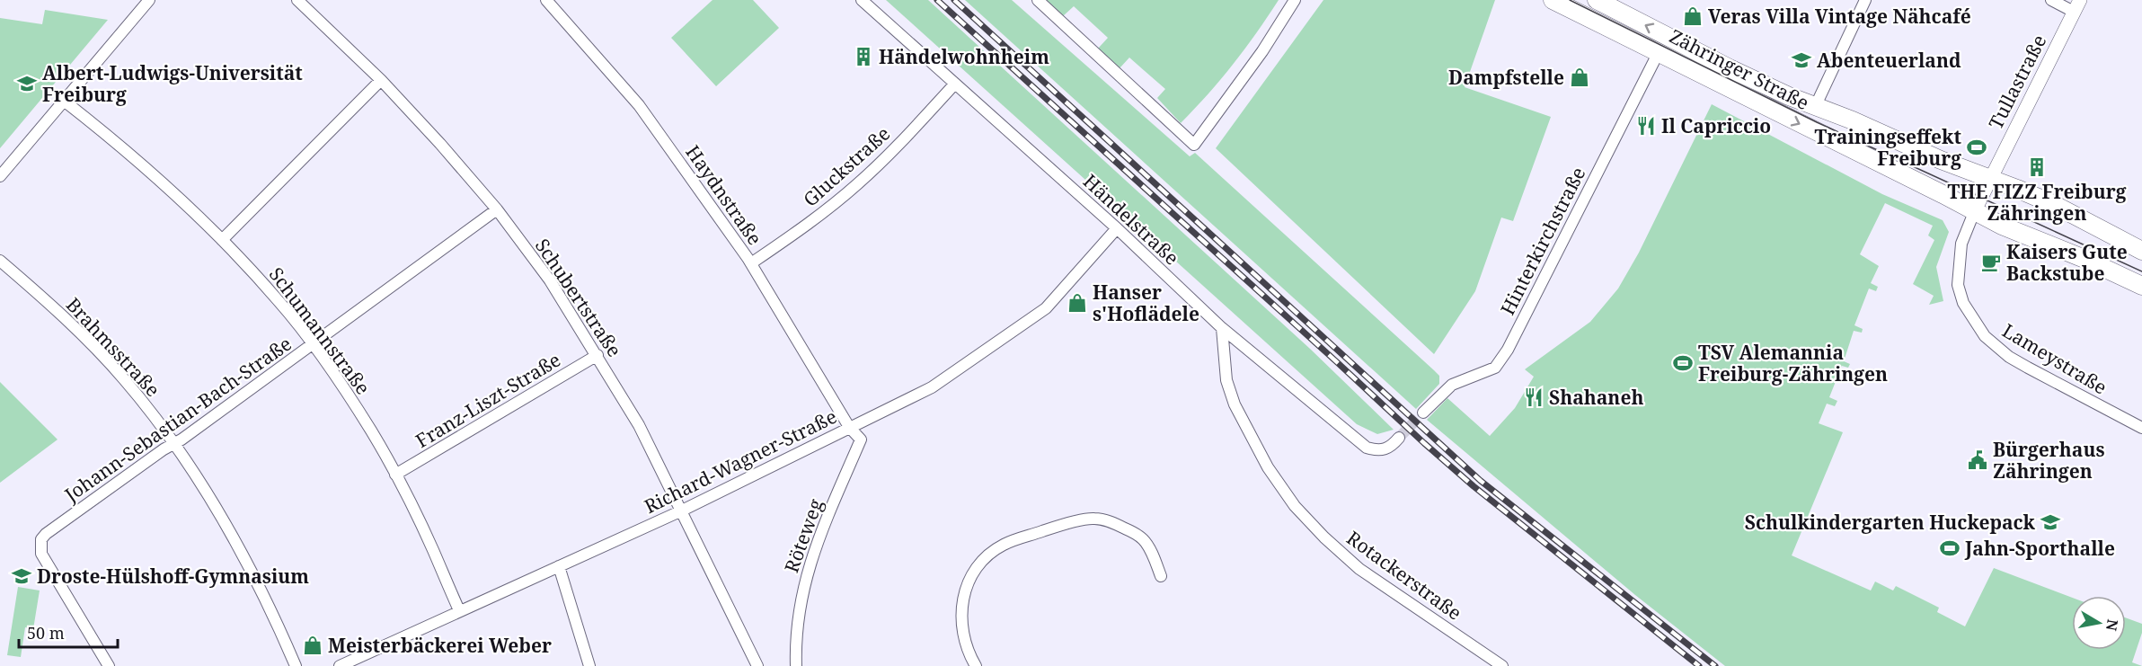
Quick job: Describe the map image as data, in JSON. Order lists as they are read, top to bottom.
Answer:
{
  "streets": {
    "main road": ["Zähringer Straße"],
    "street": [
      "Tullastraße",
      "Gluckstraße",
      "Haydnstraße",
      "Händelstraße",
      "Hinterkirchstraße",
      "Schubertstraße",
      "Schumannstraße",
      "Brahmsstraße",
      "Lameystraße",
      "Franz-Liszt-Straße",
      "Johann-Sebastian-Bach-Straße",
      "Richard-Wagner-Straße",
      "Röteweg",
      "Rotackerstraße"
    ]
  },
  "crossings": [
    ["Zähringer Straße", "Tullastraße"],
    ["Zähringer Straße", "Hinterkirchstraße"],
    ["Zähringer Straße", "Lameystraße"],
    ["Tullastraße", "Lameystraße"],
    ["Gluckstraße", "Haydnstraße"],
    ["Gluckstraße", "Händelstraße"],
    ["Haydnstraße", "Richard-Wagner-Straße"],
    ["Haydnstraße", "Röteweg"],
    ["Händelstraße", "Richard-Wagner-Straße"],
    ["Händelstraße", "Rotackerstraße"],
    ["Schubertstraße", "Franz-Liszt-Straße"],
    ["Schubertstraße", "Johann-Sebastian-Bach-Straße"],
    ["Schubertstraße", "Richard-Wagner-Straße"],
    ["Schumannstraße", "Franz-Liszt-Straße"],
    ["Schumannstraße", "Johann-Sebastian-Bach-Straße"],
    ["Schumannstraße", "Richard-Wagner-Straße"],
    ["Brahmsstraße", "Johann-Sebastian-Bach-Straße"],
    ["Richard-Wagner-Straße", "Röteweg"]
  ],
  "places": {
    "shop": [
      "Veras Villa Vintage Nähcafé",
      "Dampfstelle",
      "Hanser s'Hoflädele",
      "Meisterbäckerei Weber"
    ],
    "building": ["Händelwohnheim", "THE FIZZ Freiburg Zähringen"],
    "school or university": [
      "Abenteuerland",
      "Albert-Ludwigs-Universität Freiburg",
      "Schulkindergarten Huckepack",
      "Droste-Hülshoff-Gymnasium"
    ],
    "restaurant": ["Il Capriccio", "Shahaneh"],
    "sports": ["Trainingseffekt Freiburg", "TSV Alemannia Freiburg-Zähringen", "Jahn-Sporthalle"],
    "cafe": ["Kaisers Gute Backstube"],
    "public building": ["Bürgerhaus Zähringen"]
  },
  "scale_bar": "50 m",
  "north": "right"
}
